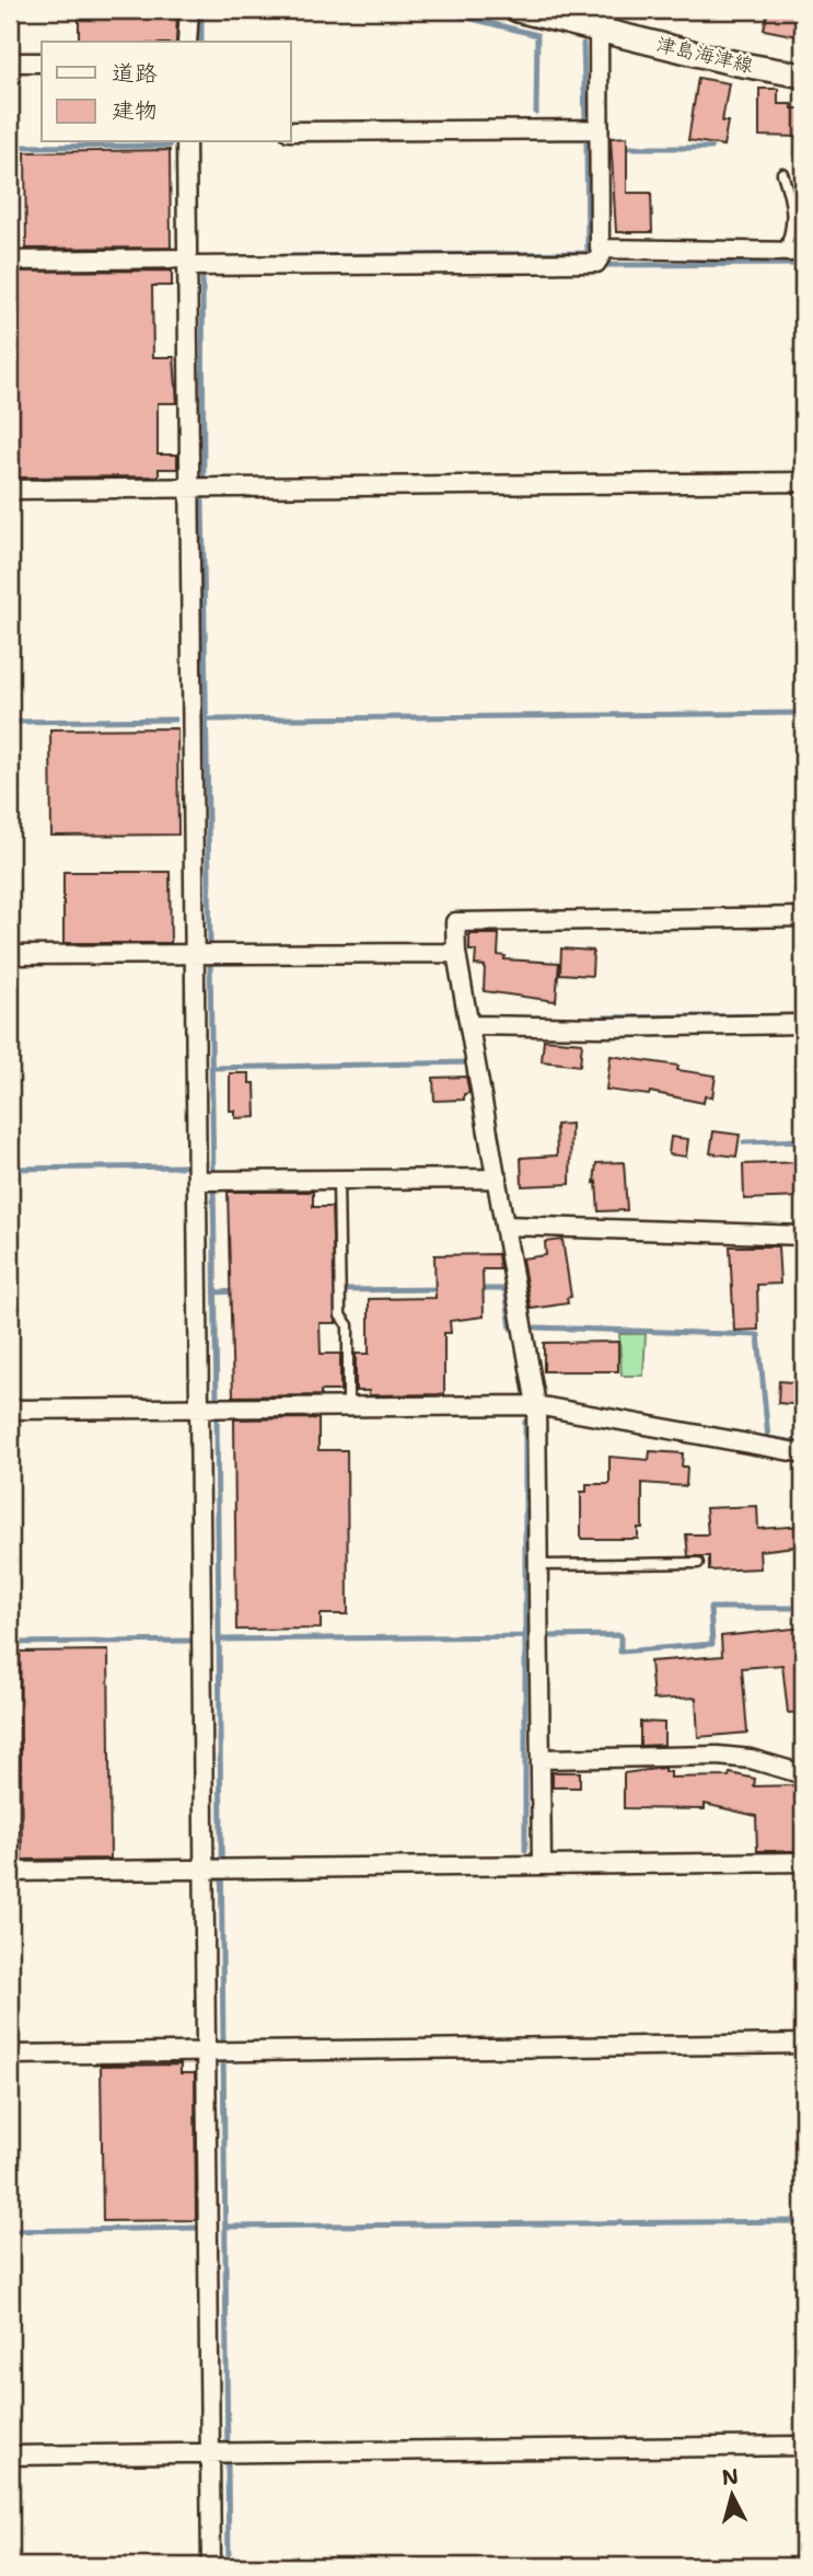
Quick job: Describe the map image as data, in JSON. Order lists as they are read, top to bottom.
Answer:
{
  "streets": {
    "main road": ["津島海津線"]
  },
  "legend": ["道路", "建物"],
  "north": "top"
}
